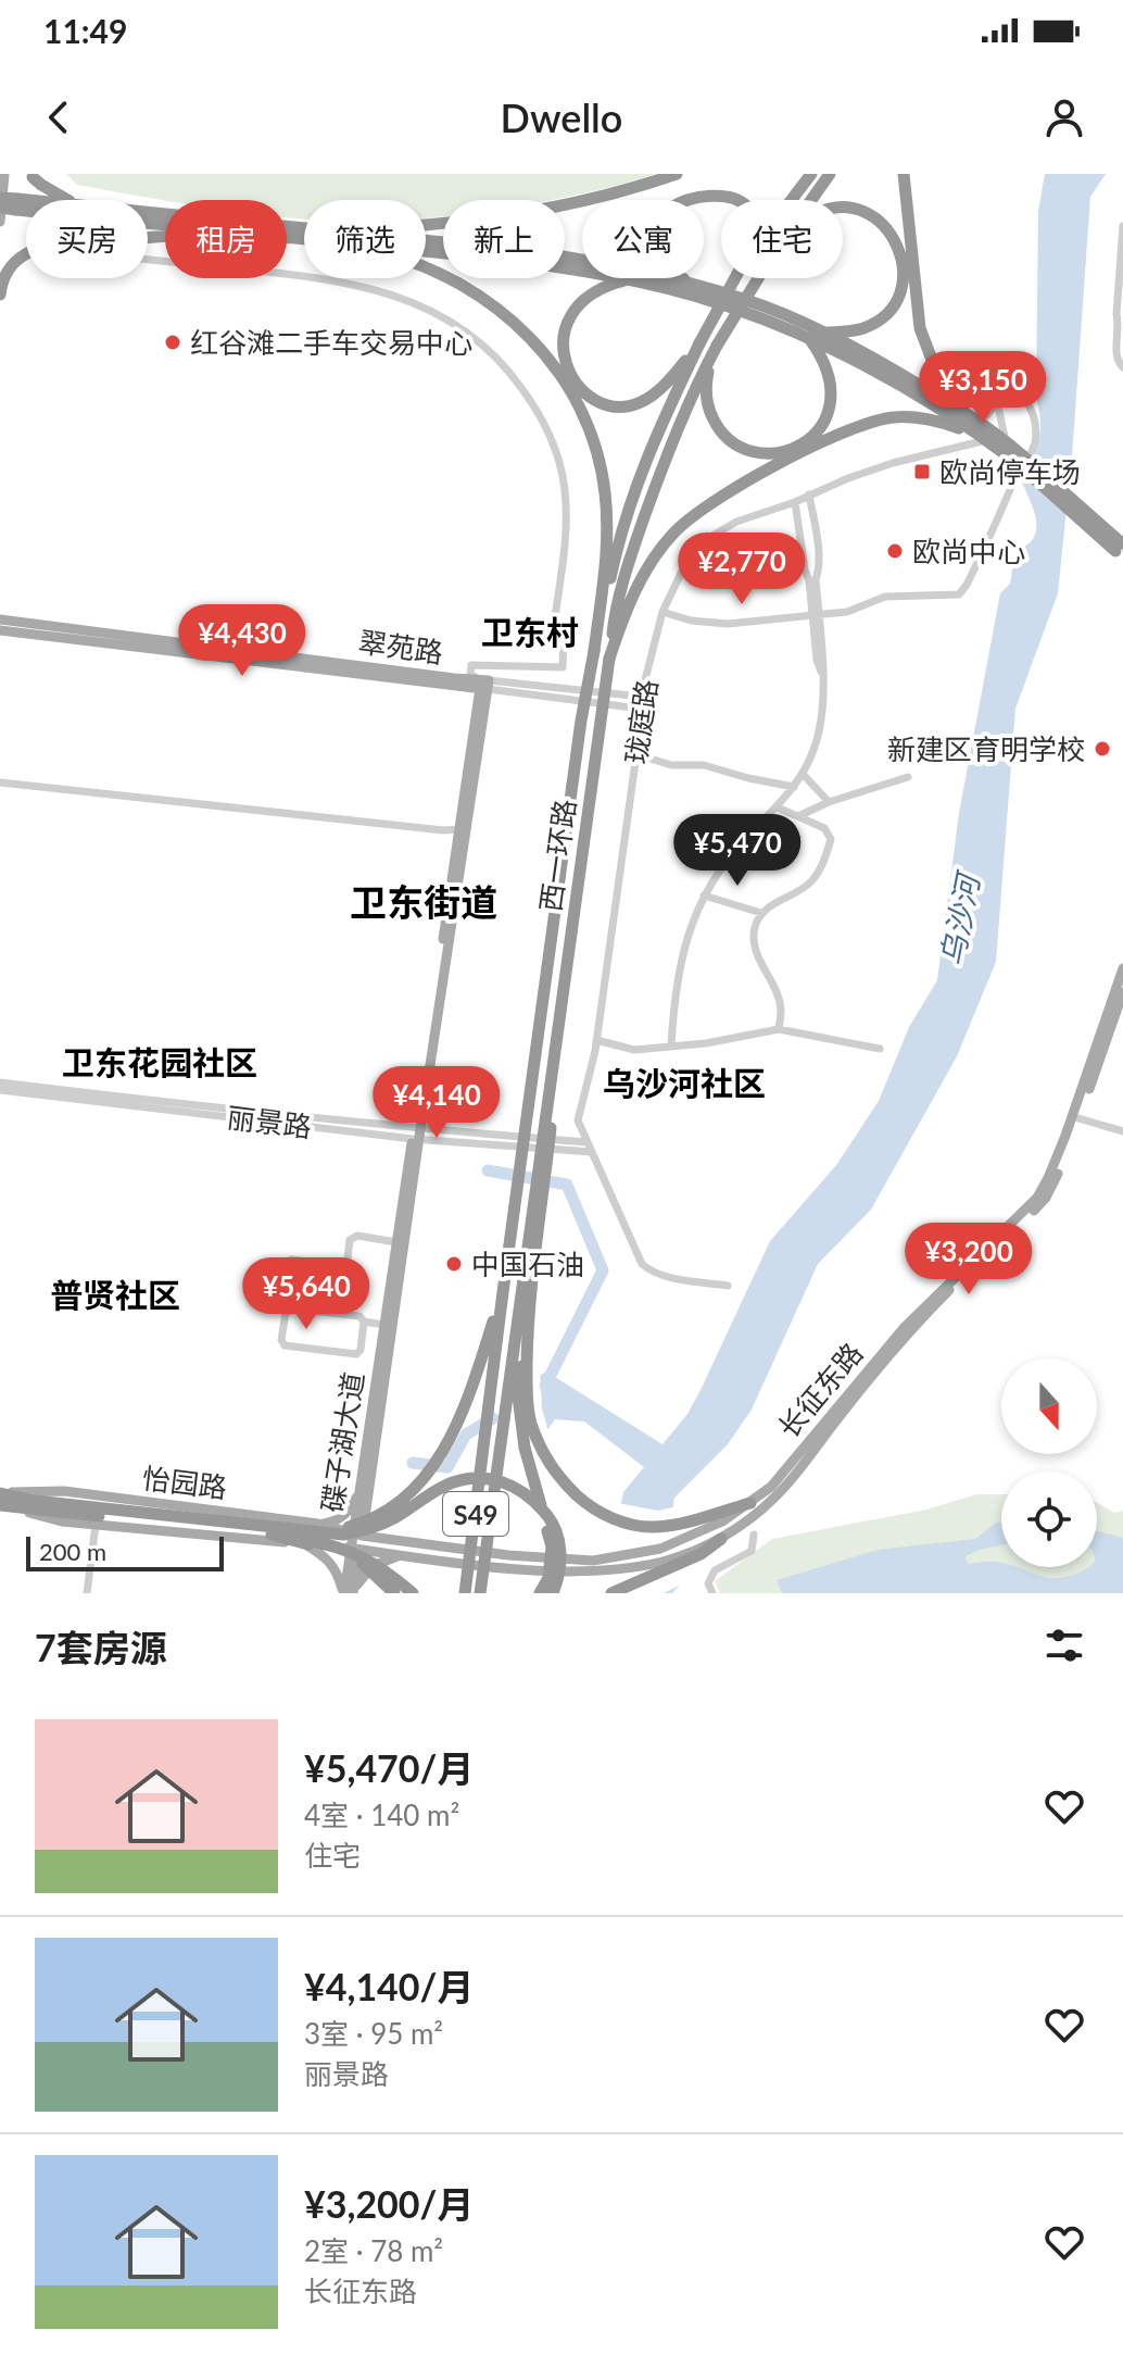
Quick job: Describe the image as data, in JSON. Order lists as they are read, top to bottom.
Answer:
{
  "streets": {
    "highway": ["西一环路", "S49"],
    "main road": [
      "翠苑路",
      "长征东路",
      "碟子湖大道",
      "怡园路"
    ],
    "street": ["珑庭路", "丽景路"]
  },
  "crossings": [
    ["翠苑路", "珑庭路"],
    ["翠苑路", "碟子湖大道"],
    ["珑庭路", "丽景路"],
    ["丽景路", "碟子湖大道"],
    ["长征东路", "碟子湖大道"],
    ["长征东路", "怡园路"],
    ["碟子湖大道", "怡园路"]
  ],
  "districts": [
    "卫东村",
    "卫东街道",
    "卫东花园社区",
    "乌沙河社区",
    "普贤社区"
  ],
  "water": ["乌沙河"],
  "places": {
    "other": [
      "红谷滩二手车交易中心",
      "欧尚中心",
      "新建区育明学校",
      "中国石油"
    ],
    "transit": ["欧尚停车场"]
  },
  "scale_bar": "200 m",
  "north": "bottom",
  "page": {
    "status": "11:49",
    "header": "Dwello",
    "chip": [
      "买房",
      "租房",
      "筛选",
      "新上",
      "公寓",
      "住宅"
    ],
    "price": [
      "¥3,150",
      "¥2,770",
      "¥4,430",
      "¥5,470",
      "¥4,140",
      "¥3,200",
      "¥5,640"
    ],
    "scale": "200 m",
    "heading": "7套房源",
    "list": [
      {
        "name": "¥5,470/月",
        "note": "4室 · 140 m² · 住宅"
      },
      {
        "name": "¥4,140/月",
        "note": "3室 · 95 m² · 丽景路"
      },
      {
        "name": "¥3,200/月",
        "note": "2室 · 78 m² · 长征东路"
      }
    ]
  }
}
